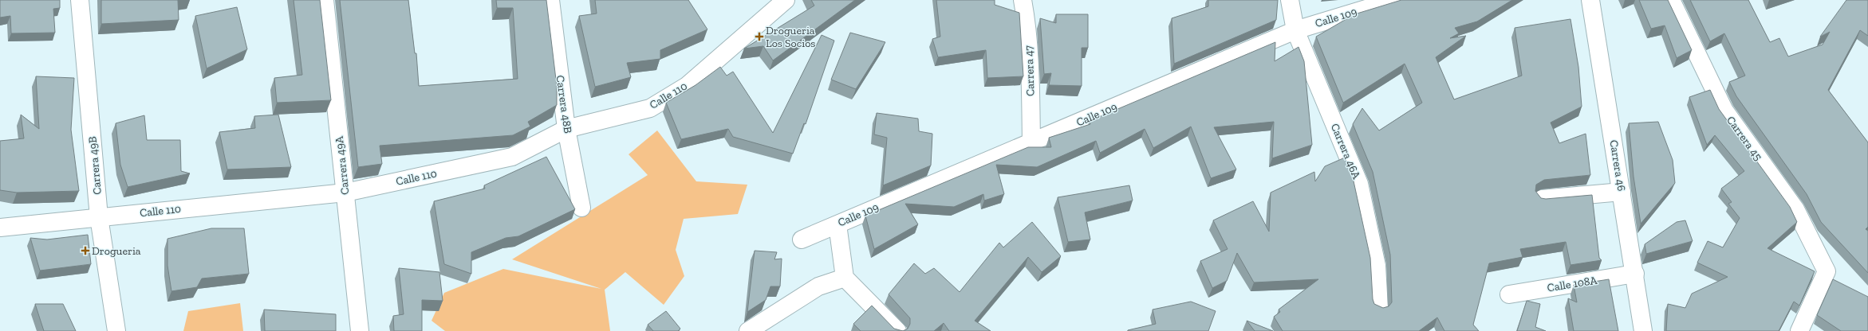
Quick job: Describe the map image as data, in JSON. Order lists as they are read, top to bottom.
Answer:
{
  "streets": {
    "street": [
      "Calle 109",
      "Carrera 47",
      "Calle 110",
      "Carrera 48B",
      "Carrera 45",
      "Carrera 46A",
      "Carrera 49B",
      "Carrera 49A",
      "Carrera 46",
      "Calle 108A"
    ]
  },
  "crossings": [
    ["Calle 109", "Carrera 47"],
    ["Calle 109", "Carrera 46A"],
    ["Calle 110", "Carrera 48B"],
    ["Calle 110", "Carrera 49B"],
    ["Calle 110", "Carrera 49A"],
    ["Carrera 46", "Calle 108A"]
  ],
  "places": {
    "health": ["Drogueria Los Socios", "Drogueria"]
  }
}
